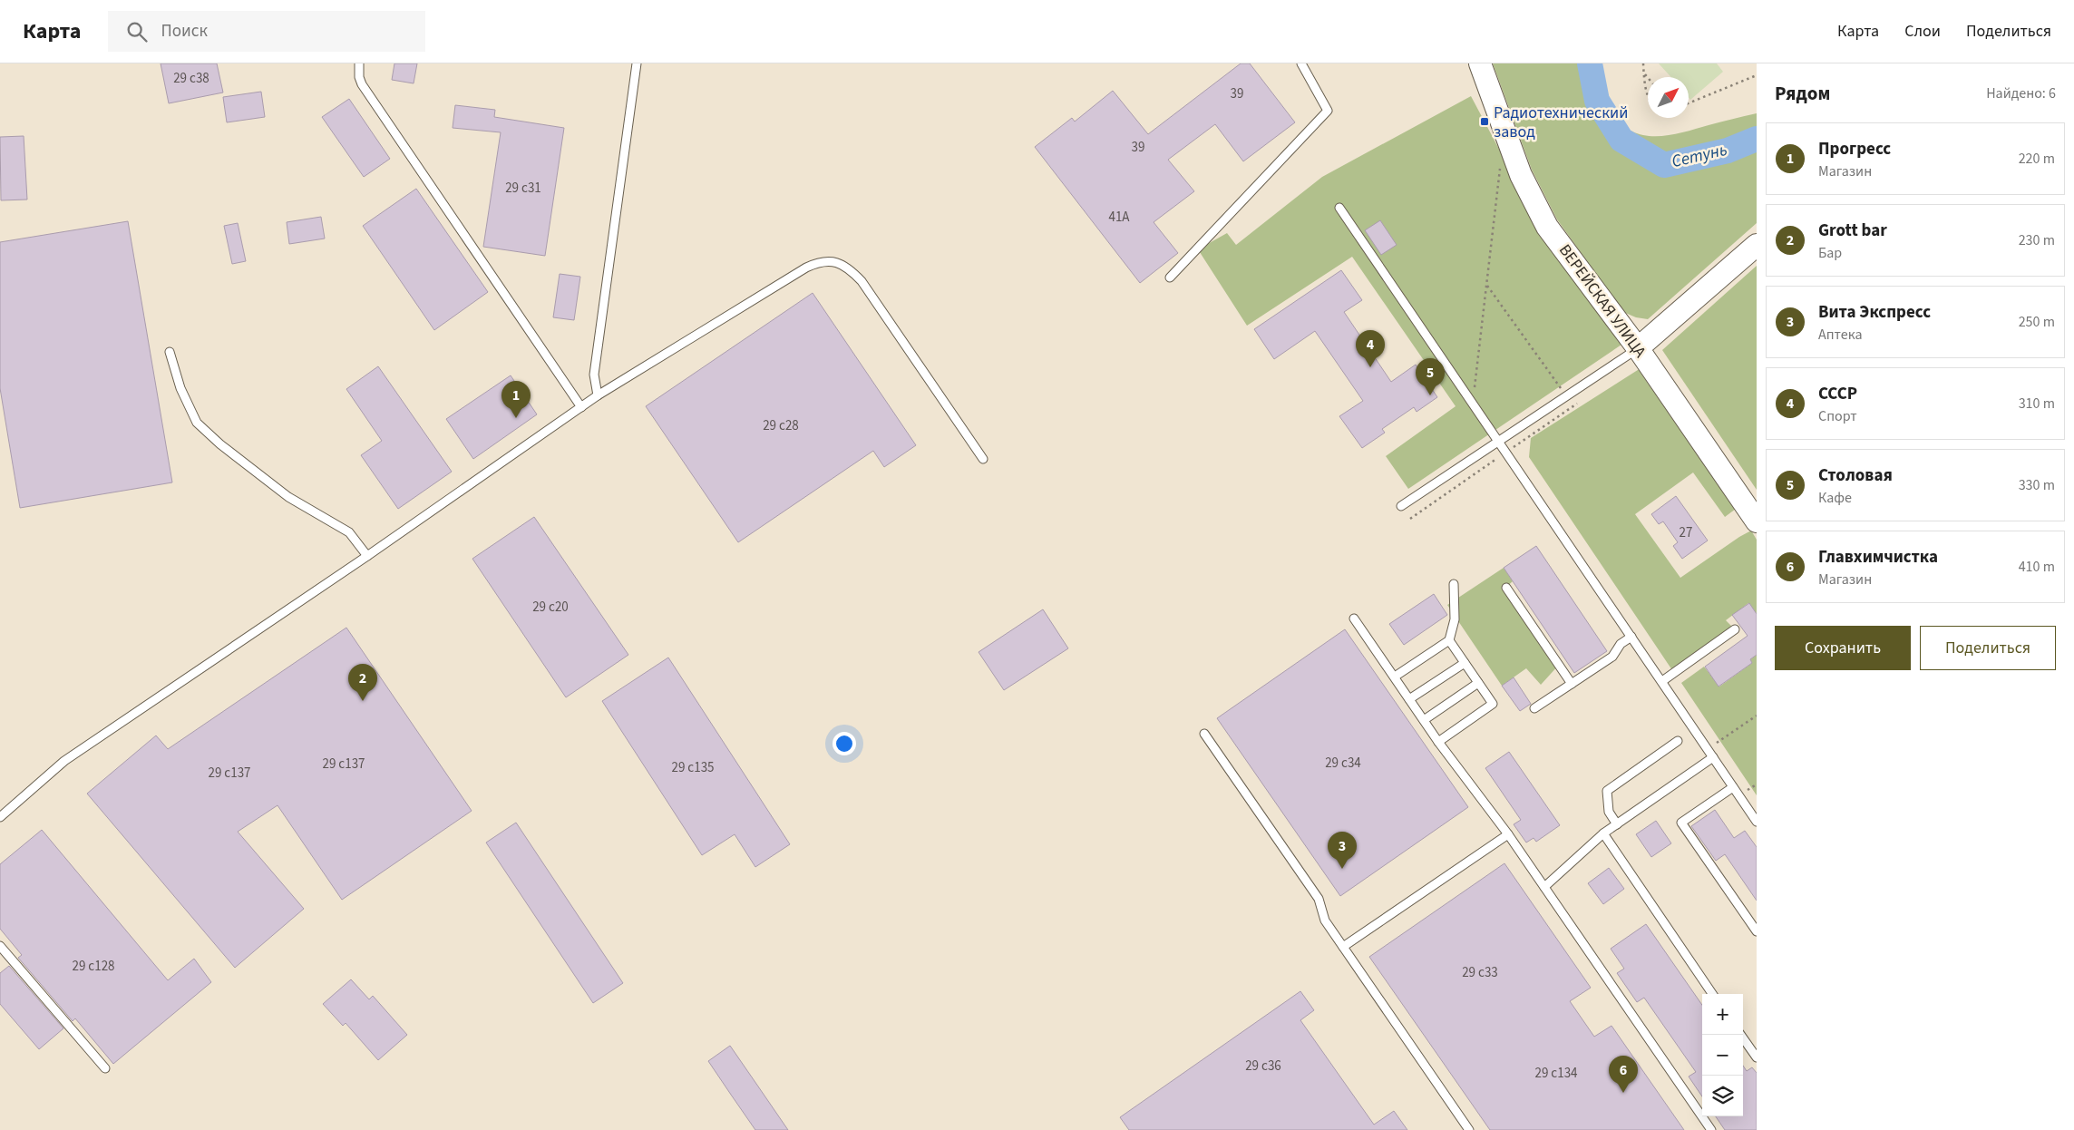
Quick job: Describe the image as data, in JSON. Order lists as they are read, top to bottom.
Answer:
{
  "streets": {
    "street": ["ВЕРЕЙСКАЯ УЛИЦА"]
  },
  "water": ["Сетунь"],
  "places": {
    "transit": ["Радиотехнический завод"]
  },
  "house_numbers": [
    "29 с38",
    "39",
    "39",
    "29 с31",
    "41А",
    "29 с28",
    "27",
    "29 с20",
    "29 с34",
    "29 с137",
    "29 с135",
    "29 с137",
    "29 с128",
    "29 с33",
    "29 с36",
    "29 с134"
  ],
  "north": "top right",
  "page": {
    "header": "Карта",
    "search": "Поиск",
    "nav": ["Карта", "Слои", "Поделиться"],
    "heading": ["Рядом", "Найдено: 6"],
    "list": [
      {
        "mark": "1",
        "name": "Прогресс",
        "note": "Магазин",
        "value": "220 m"
      },
      {
        "mark": "2",
        "name": "Grott bar",
        "note": "Бар",
        "value": "230 m"
      },
      {
        "mark": "3",
        "name": "Вита Экспресс",
        "note": "Аптека",
        "value": "250 m"
      },
      {
        "mark": "4",
        "name": "СССР",
        "note": "Спорт",
        "value": "310 m"
      },
      {
        "mark": "5",
        "name": "Столовая",
        "note": "Кафе",
        "value": "330 m"
      },
      {
        "mark": "6",
        "name": "Главхимчистка",
        "note": "Магазин",
        "value": "410 m"
      }
    ],
    "pins": [
      "4",
      "5",
      "1",
      "2",
      "3",
      "6"
    ],
    "buttons": ["Сохранить", "Поделиться"],
    "map_buttons": ["+", "−"]
  }
}
